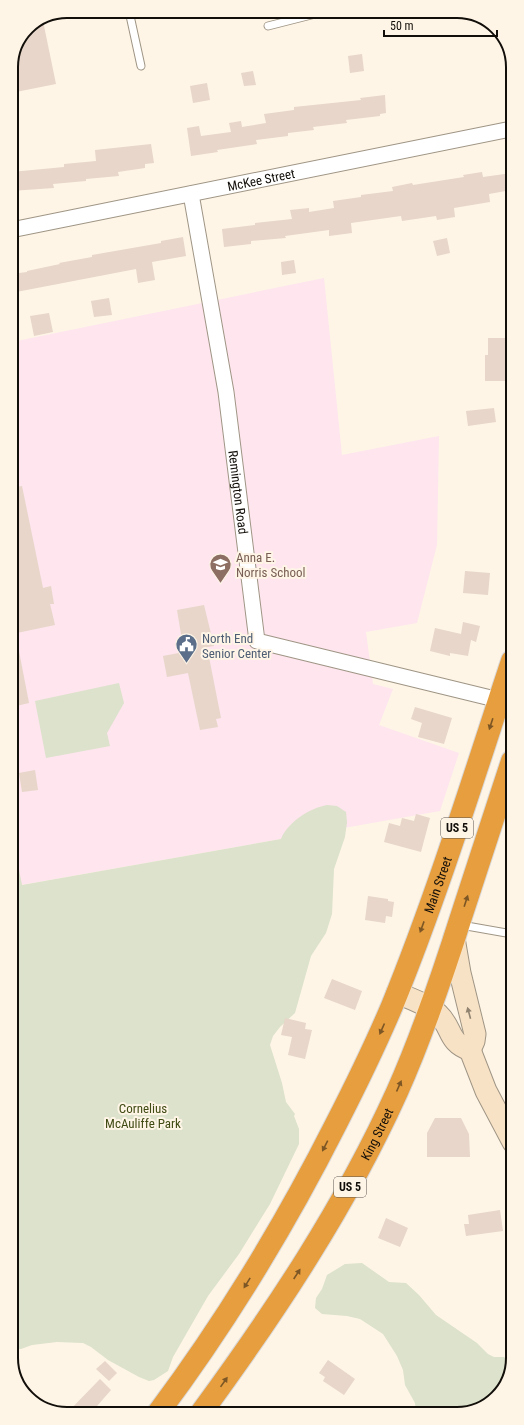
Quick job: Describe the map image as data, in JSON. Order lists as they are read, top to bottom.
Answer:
{
  "streets": {
    "highway": ["US 5", "Main Street", "King Street"],
    "street": ["McKee Street", "Remington Road"]
  },
  "crossings": [
    ["McKee Street", "Remington Road"],
    ["Remington Road", "Main Street"],
    ["US 5", "Main Street"],
    ["US 5", "King Street"]
  ],
  "parks": ["Cornelius McAuliffe Park"],
  "places": {
    "school or university": ["Anna E. Norris School"],
    "public building": ["North End Senior Center"]
  },
  "scale_bar": "50 m"
}
